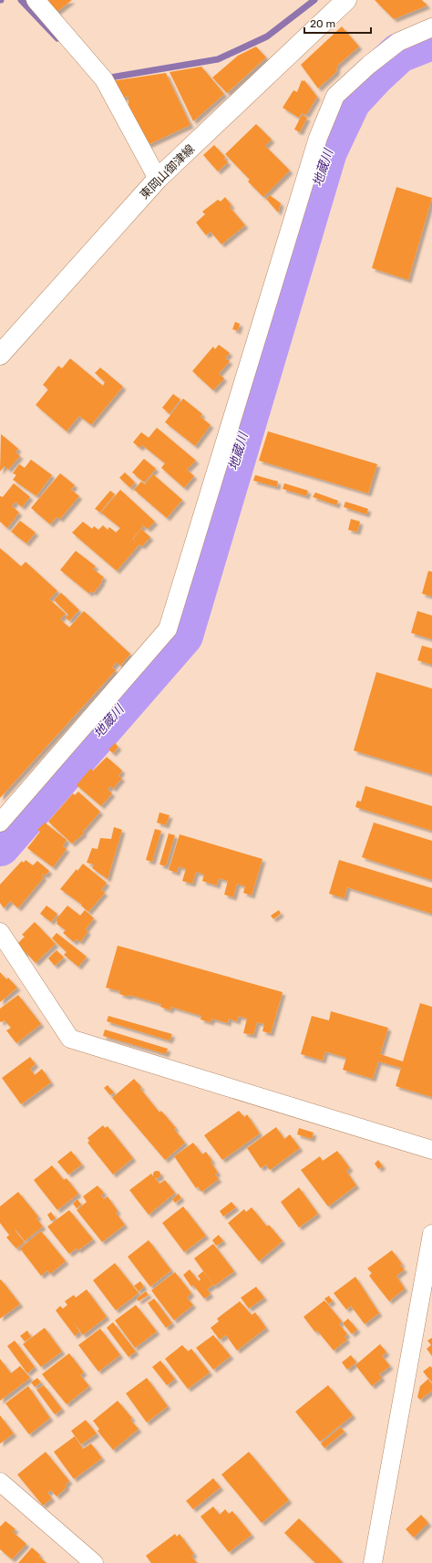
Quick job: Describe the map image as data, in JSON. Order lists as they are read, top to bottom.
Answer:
{
  "streets": {
    "main road": ["東岡山御津線"]
  },
  "water": ["地蔵川"],
  "scale_bar": "20 m"
}
